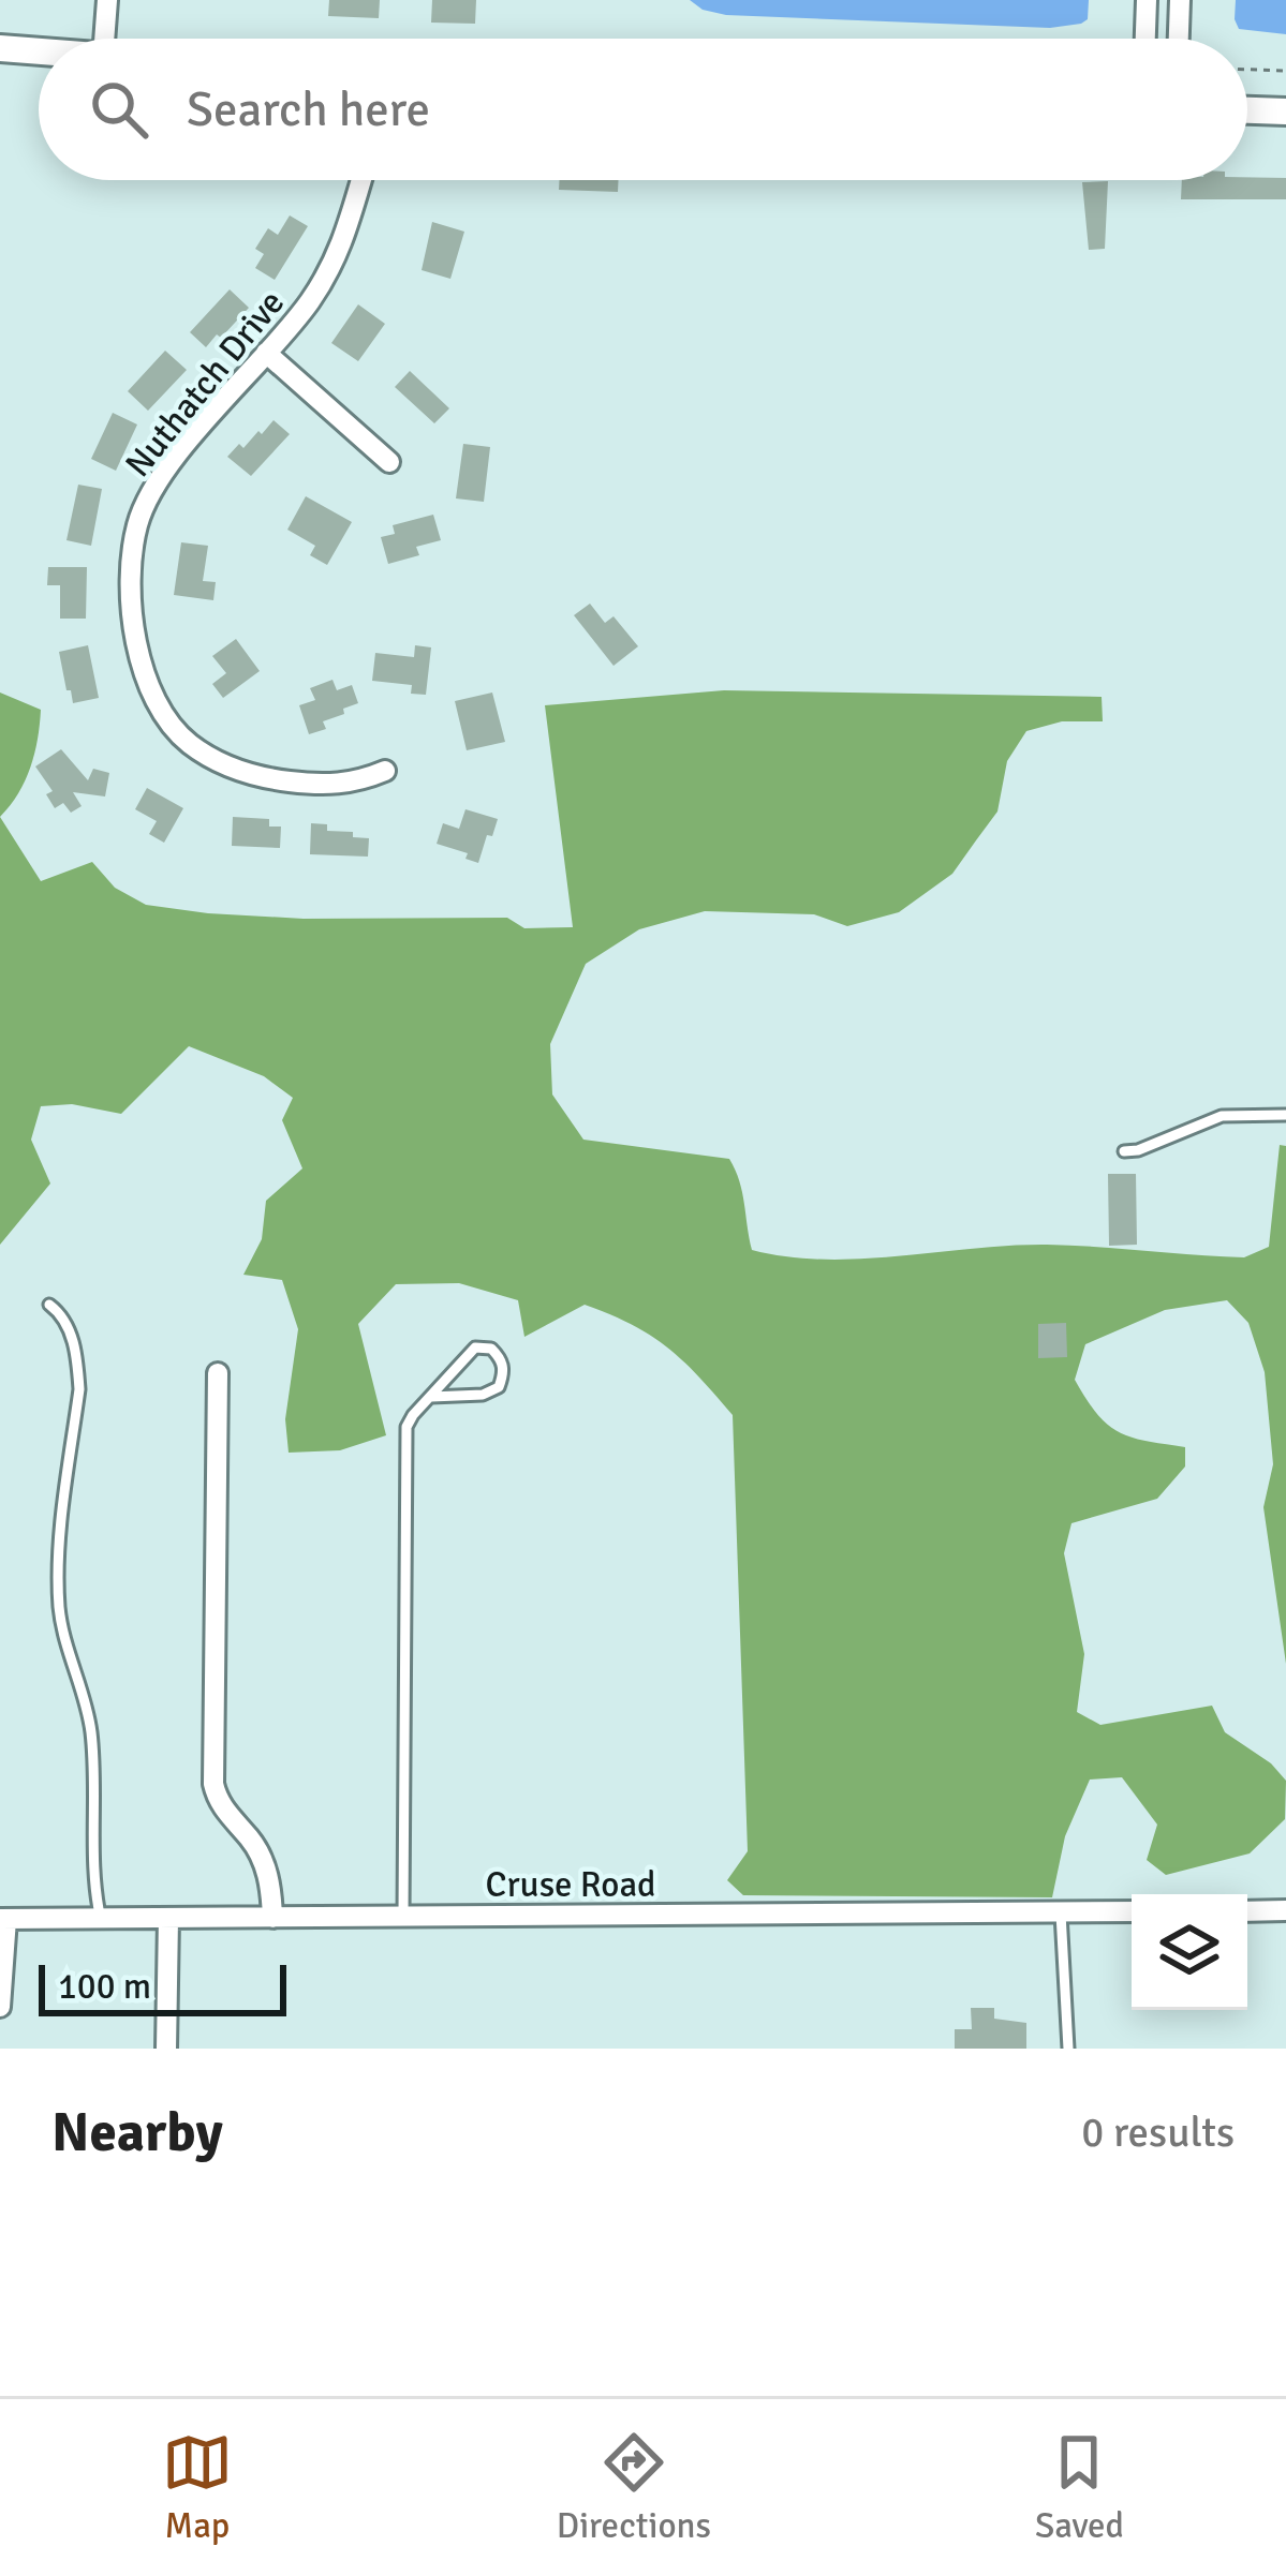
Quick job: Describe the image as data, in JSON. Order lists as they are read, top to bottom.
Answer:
{
  "streets": {
    "street": ["Nuthatch Drive", "Cruse Road"]
  },
  "scale_bar": "100 m",
  "page": {
    "search": "Search here",
    "scale": "100 m",
    "heading": ["Nearby", "0 results"],
    "nav": ["Map", "Directions", "Saved"]
  }
}
